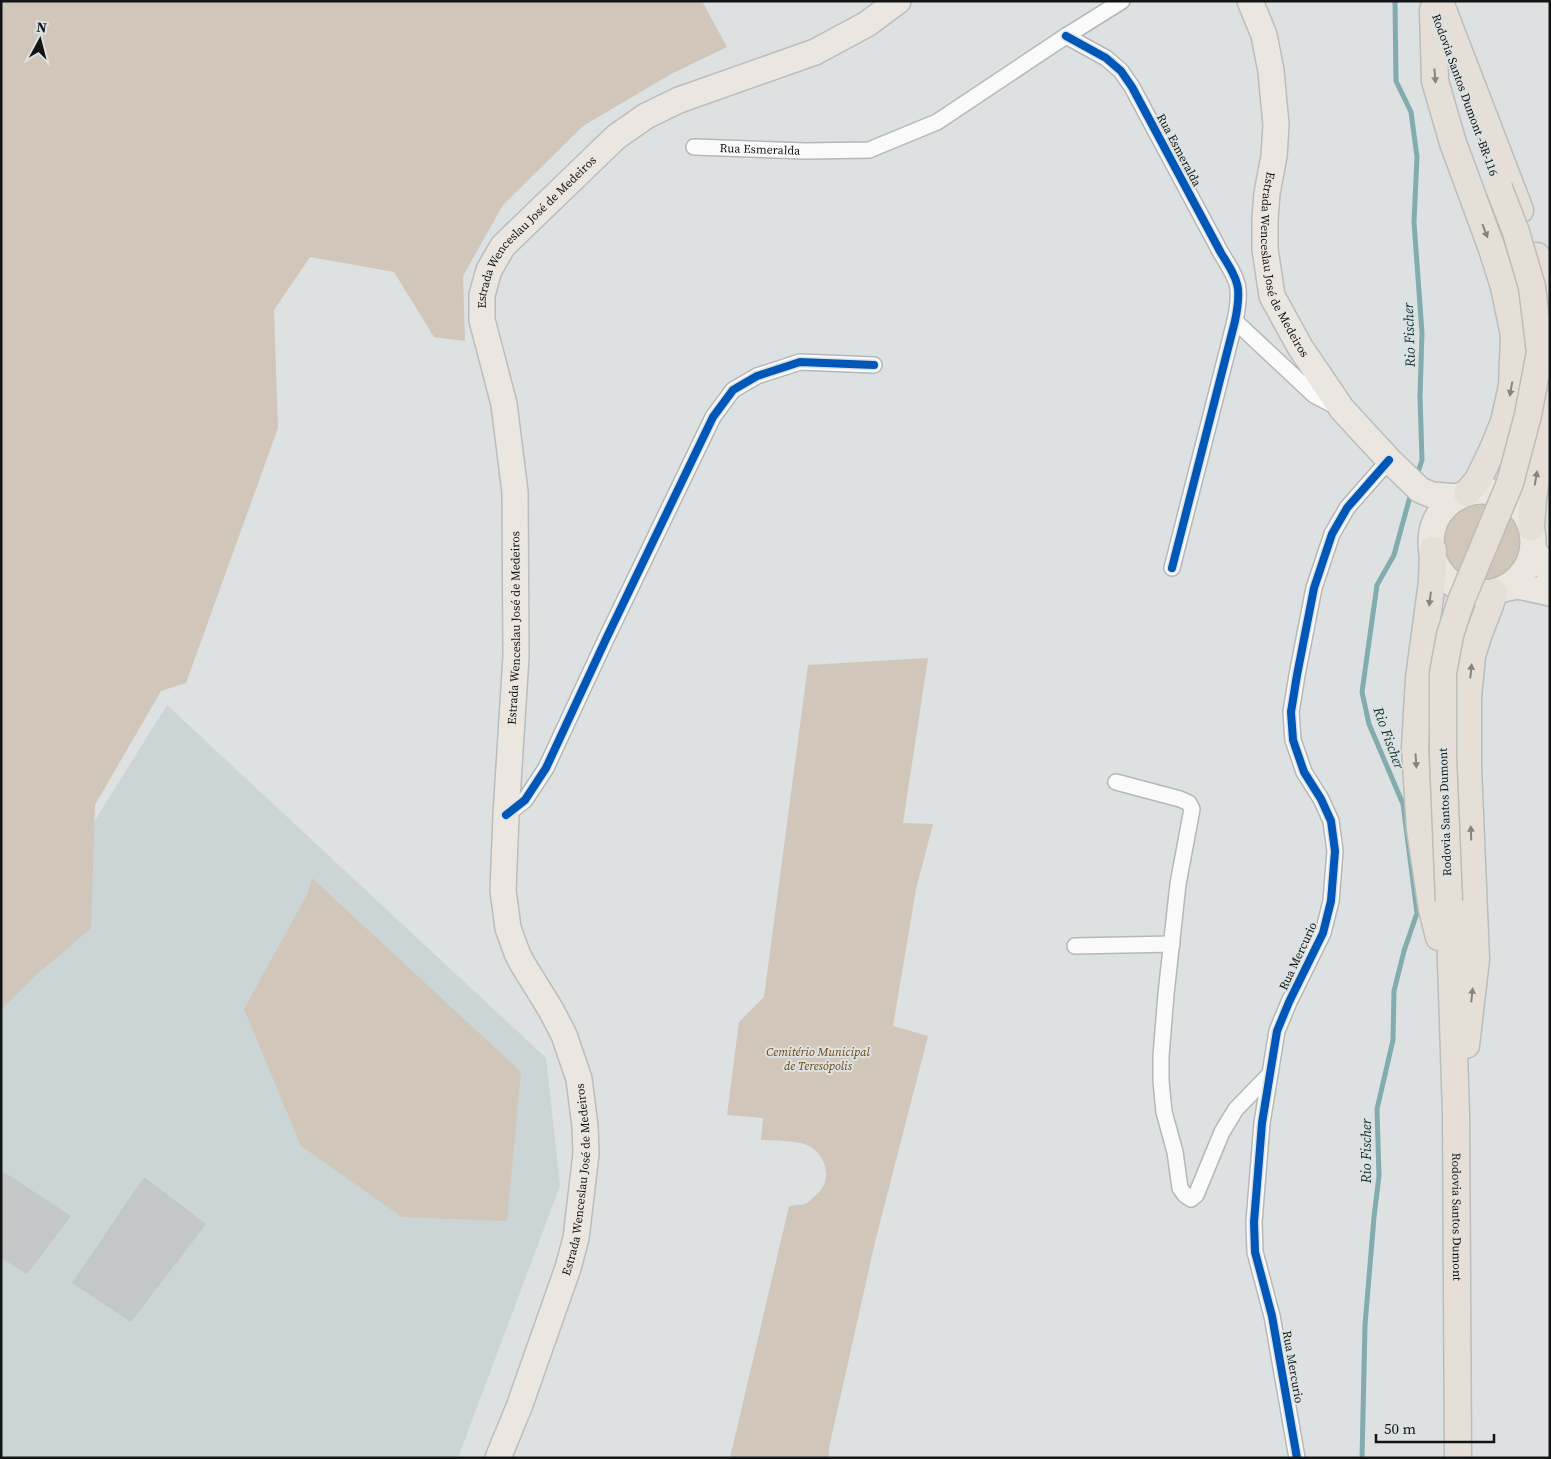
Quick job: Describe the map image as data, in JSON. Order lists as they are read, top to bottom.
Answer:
{
  "streets": {
    "highway": ["Rodovia Santos Dumont -BR-116", "Rodovia Santos Dumont"],
    "main road": ["Estrada Wenceslau José de Medeiros"],
    "street": ["Rua Esmeralda", "Rua Mercurio"]
  },
  "crossings": [
    ["Rodovia Santos Dumont -BR-116", "Rodovia Santos Dumont"],
    ["Estrada Wenceslau José de Medeiros", "Rua Mercurio"]
  ],
  "water": ["Rio Fischer"],
  "parks": ["Cemitério Municipal de Teresópolis"],
  "scale_bar": "50 m",
  "north": "top"
}
